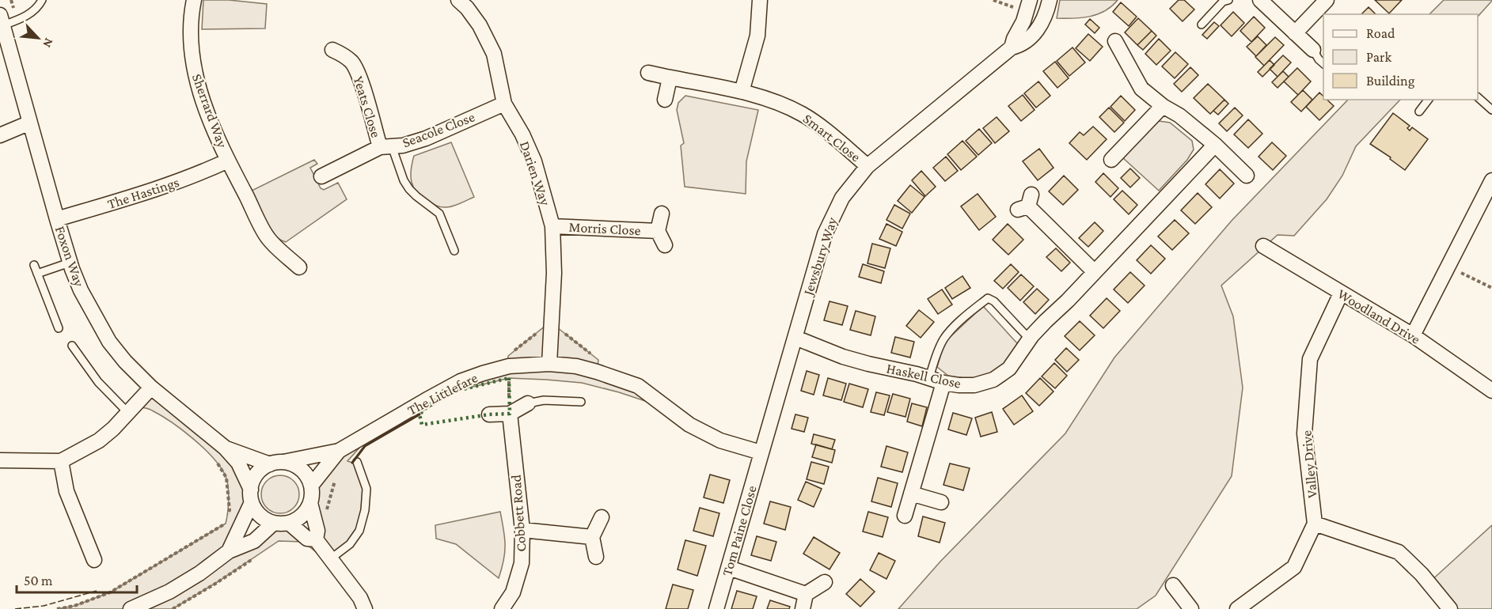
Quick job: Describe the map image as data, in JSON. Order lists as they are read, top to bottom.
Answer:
{
  "streets": {
    "street": [
      "Yeats Close",
      "Sherrard Way",
      "Seacole Close",
      "Smart Close",
      "Darien Way",
      "The Hastings",
      "Morris Close",
      "Foxon Way",
      "Jewsbury Way",
      "Woodland Drive",
      "Haskell Close",
      "The Littlefare",
      "Valley Drive",
      "Cobbett Road",
      "Tom Paine Close"
    ]
  },
  "crossings": [
    ["Yeats Close", "Seacole Close"],
    ["Sherrard Way", "The Hastings"],
    ["Seacole Close", "Darien Way"],
    ["Smart Close", "Jewsbury Way"],
    ["Darien Way", "Morris Close"],
    ["Darien Way", "The Littlefare"],
    ["The Hastings", "Foxon Way"],
    ["Foxon Way", "The Littlefare"],
    ["Jewsbury Way", "Haskell Close"],
    ["Jewsbury Way", "The Littlefare"],
    ["Jewsbury Way", "Tom Paine Close"],
    ["Woodland Drive", "Valley Drive"],
    ["The Littlefare", "Tom Paine Close"]
  ],
  "legend": ["Road", "Park", "Building"],
  "scale_bar": "50 m",
  "north": "bottom right"
}
